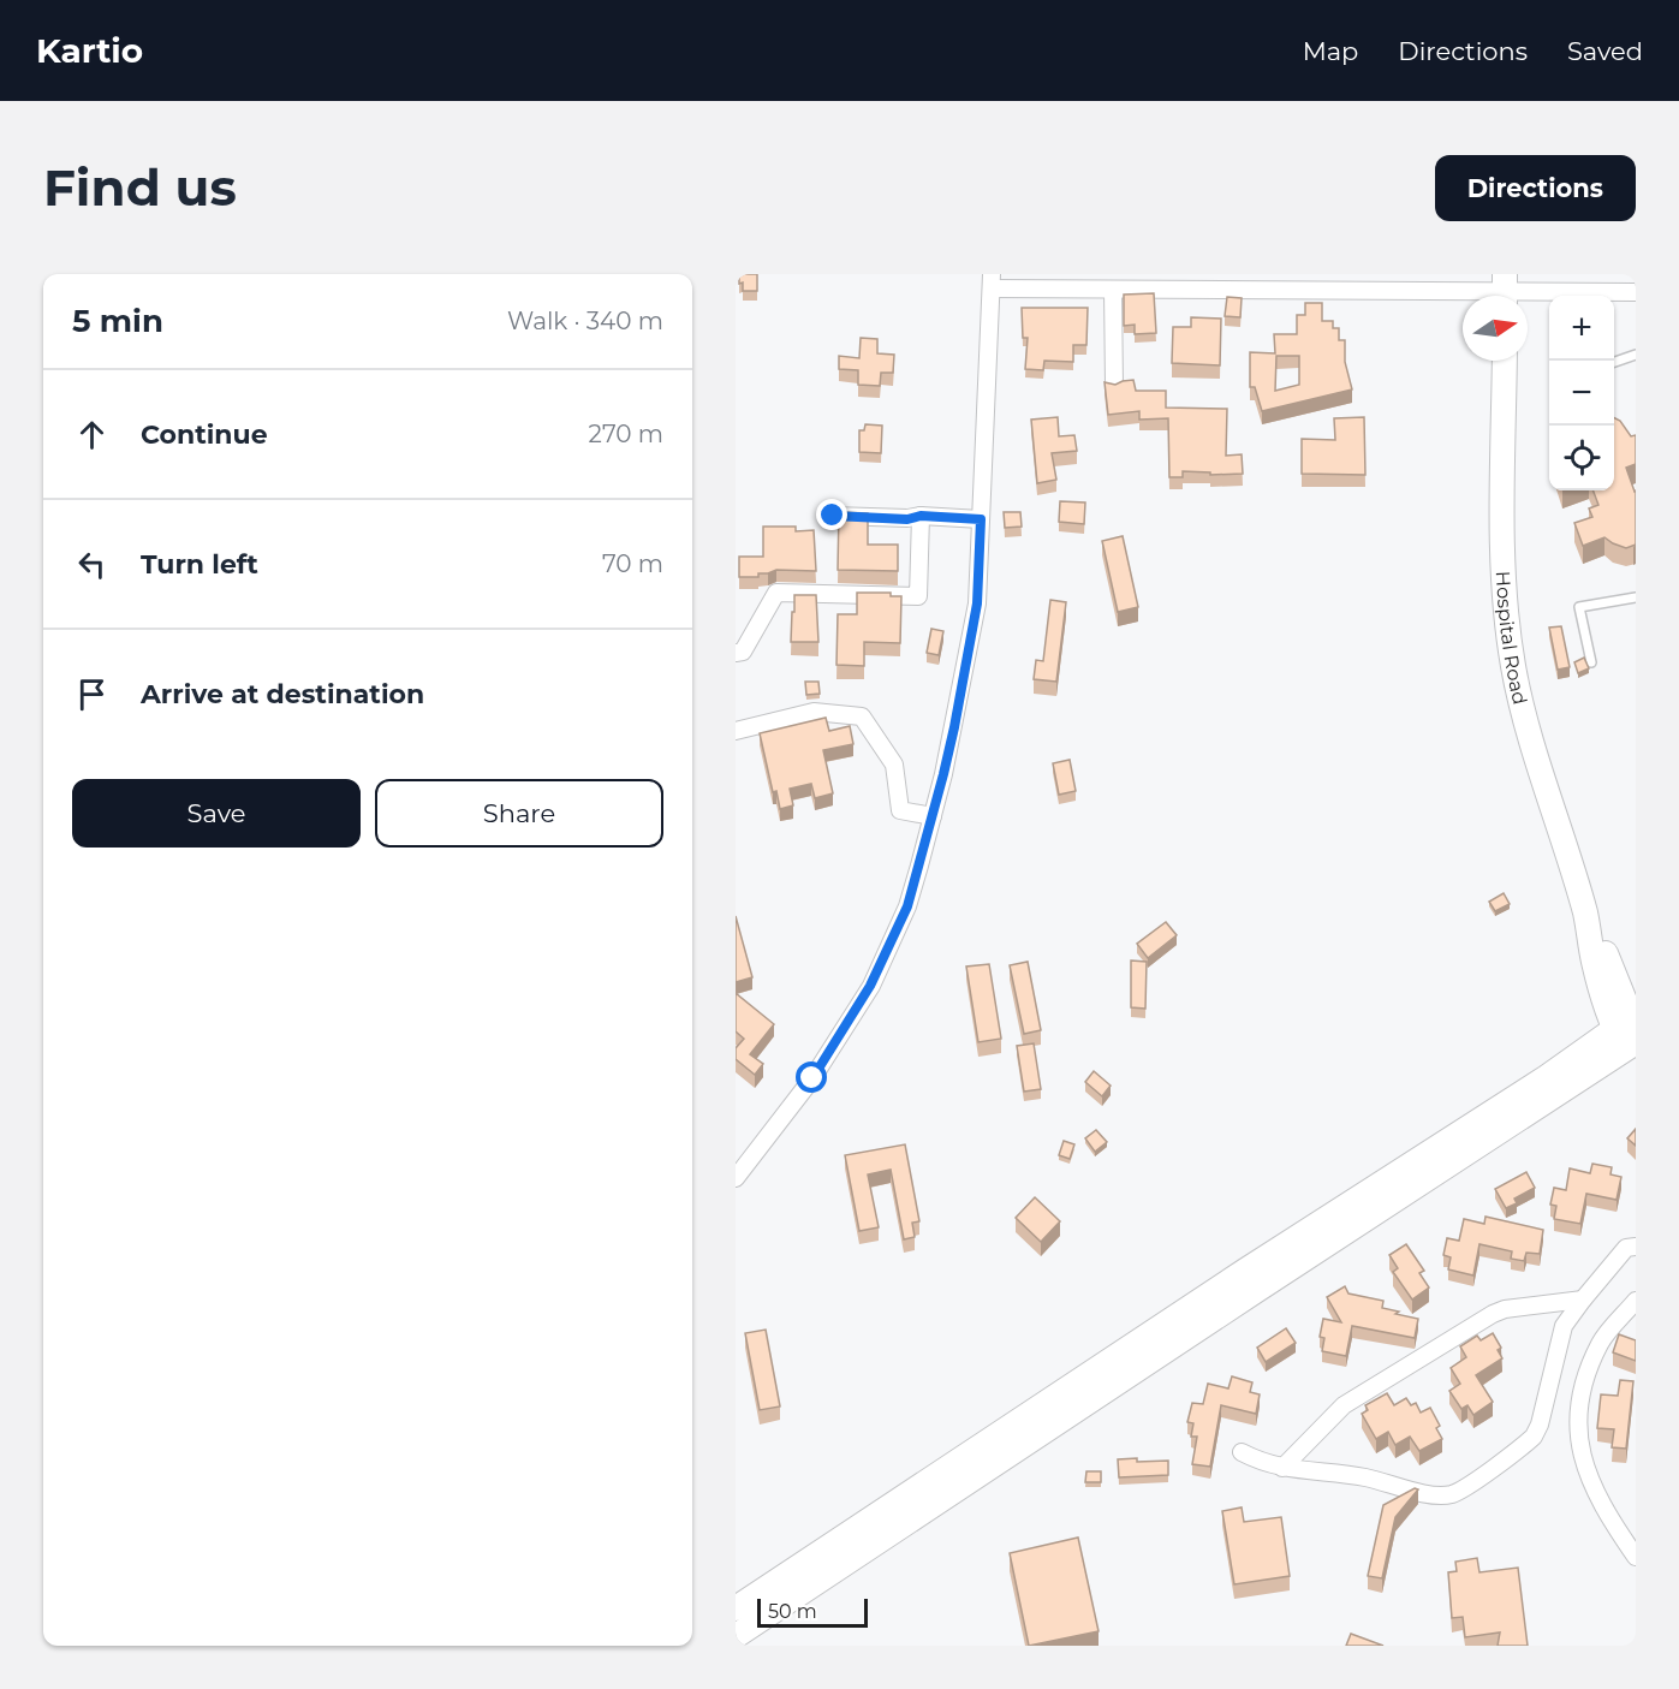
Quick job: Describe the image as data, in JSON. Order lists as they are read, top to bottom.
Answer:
{
  "streets": {
    "street": ["Hospital Road"]
  },
  "scale_bar": "50 m",
  "north": "right",
  "page": {
    "header": "Kartio",
    "nav": ["Map", "Directions", "Saved"],
    "buttons": [
      "Directions",
      ["Save", "Share"]
    ],
    "title": "Find us",
    "heading": ["5 min", "Walk · 340 m"],
    "map_buttons": ["+", "−"],
    "list": [
      ["Continue", "270 m"],
      ["Turn left", "70 m"],
      "Arrive at destination"
    ],
    "scale": "50 m"
  }
}
